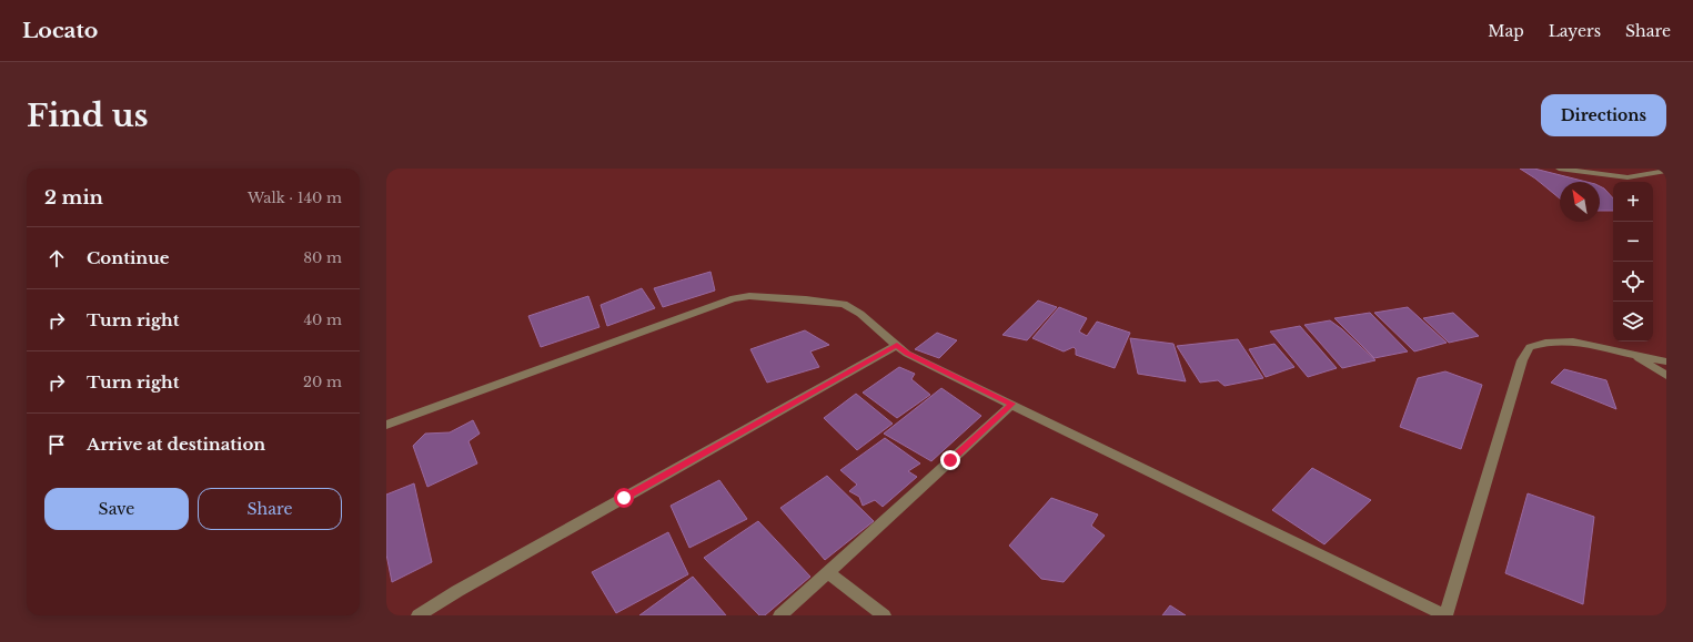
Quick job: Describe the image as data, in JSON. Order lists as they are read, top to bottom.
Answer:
{
  "north": "top left",
  "page": {
    "header": "Locato",
    "nav": ["Map", "Layers", "Share"],
    "buttons": [
      "Directions",
      ["Save", "Share"]
    ],
    "title": "Find us",
    "heading": ["2 min", "Walk · 140 m"],
    "map_buttons": ["+", "−"],
    "list": [
      ["Continue", "80 m"],
      ["Turn right", "40 m"],
      ["Turn right", "20 m"],
      "Arrive at destination"
    ]
  }
}
